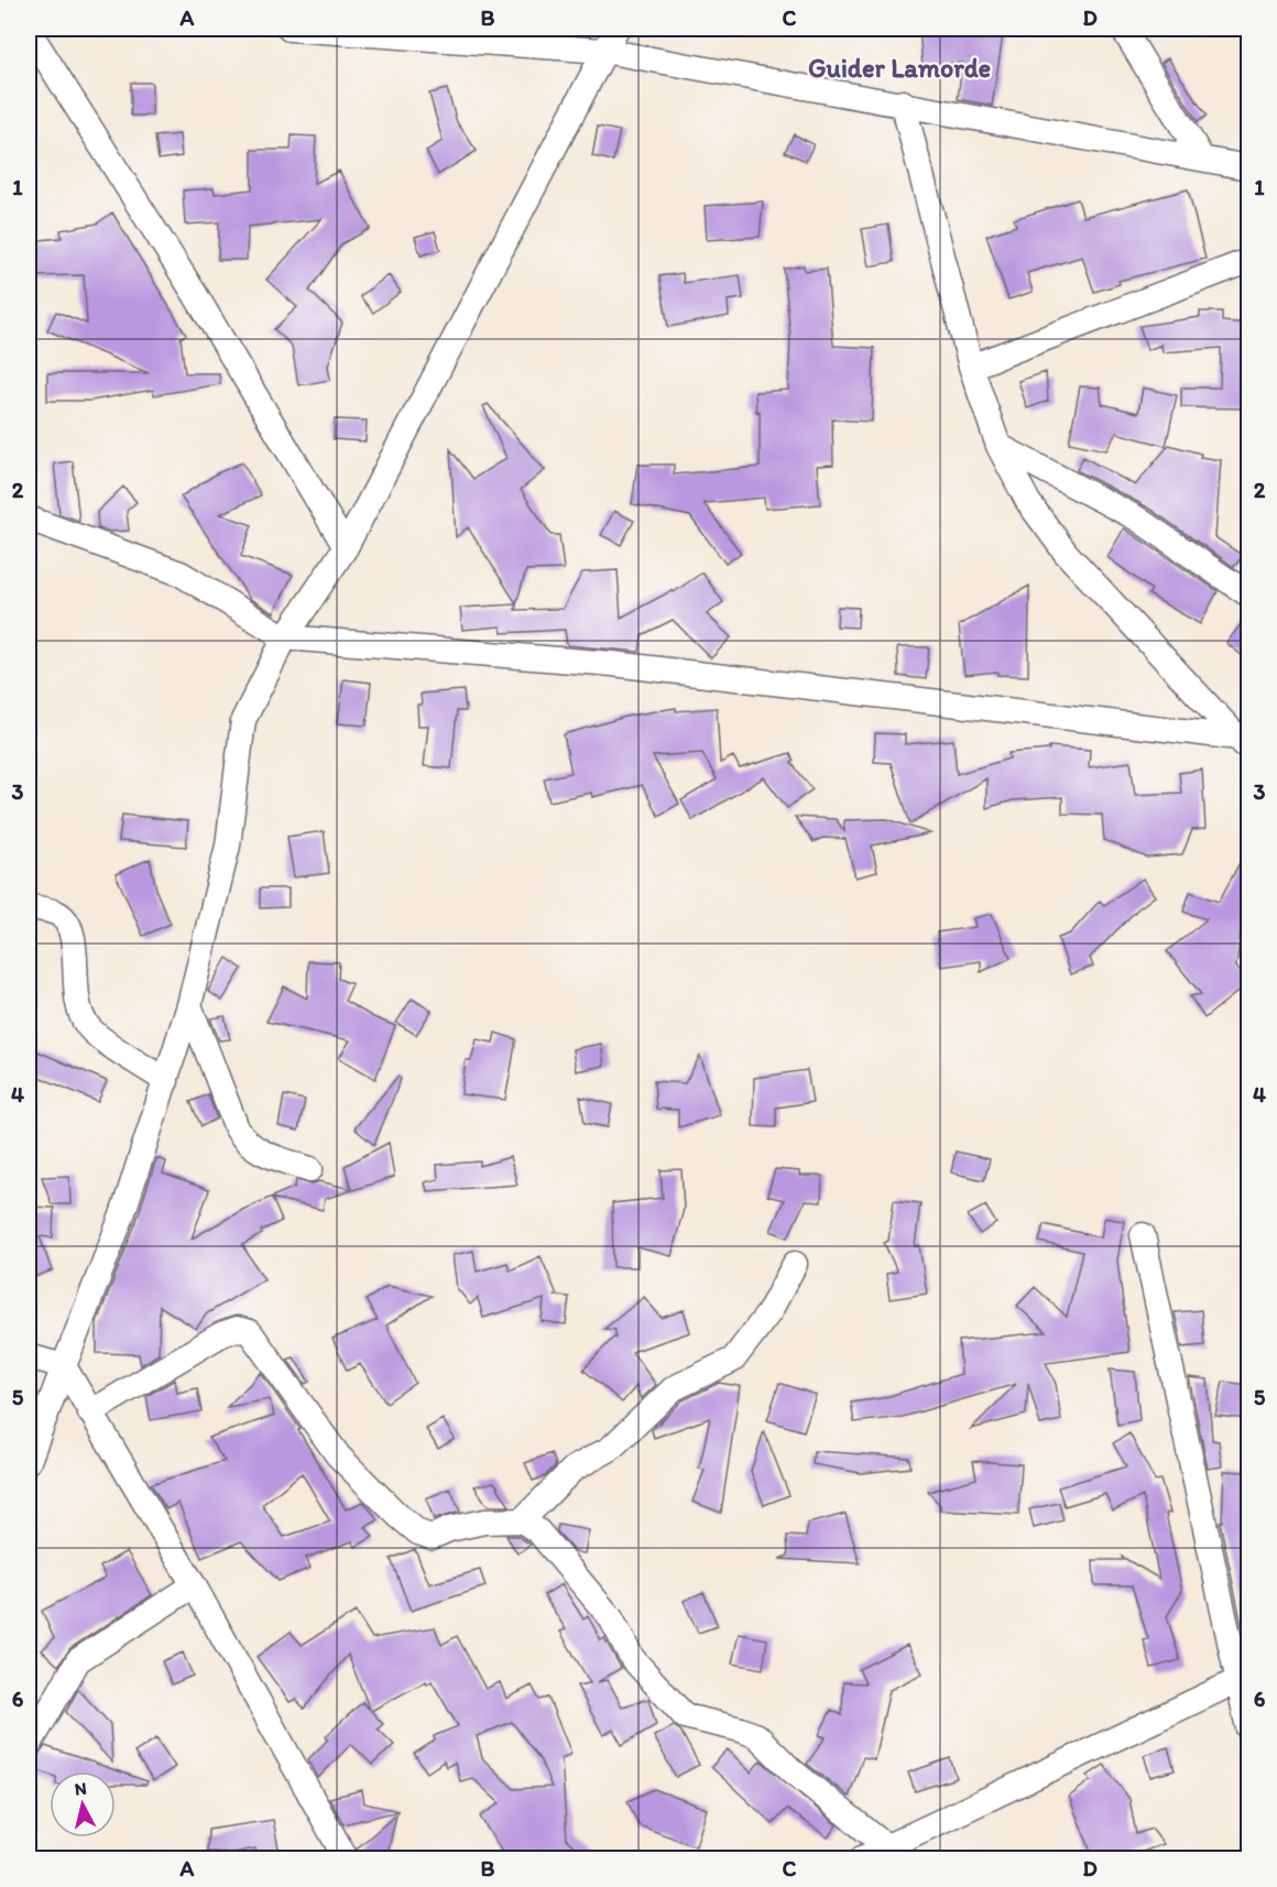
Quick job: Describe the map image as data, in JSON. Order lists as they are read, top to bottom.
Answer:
{
  "districts": ["Guider Lamorde"],
  "north": "top",
  "grid": {
    "columns": [
      "A",
      "B",
      "C",
      "D"
    ],
    "rows": [
      "1",
      "2",
      "3",
      "4",
      "5",
      "6"
    ]
  }
}
